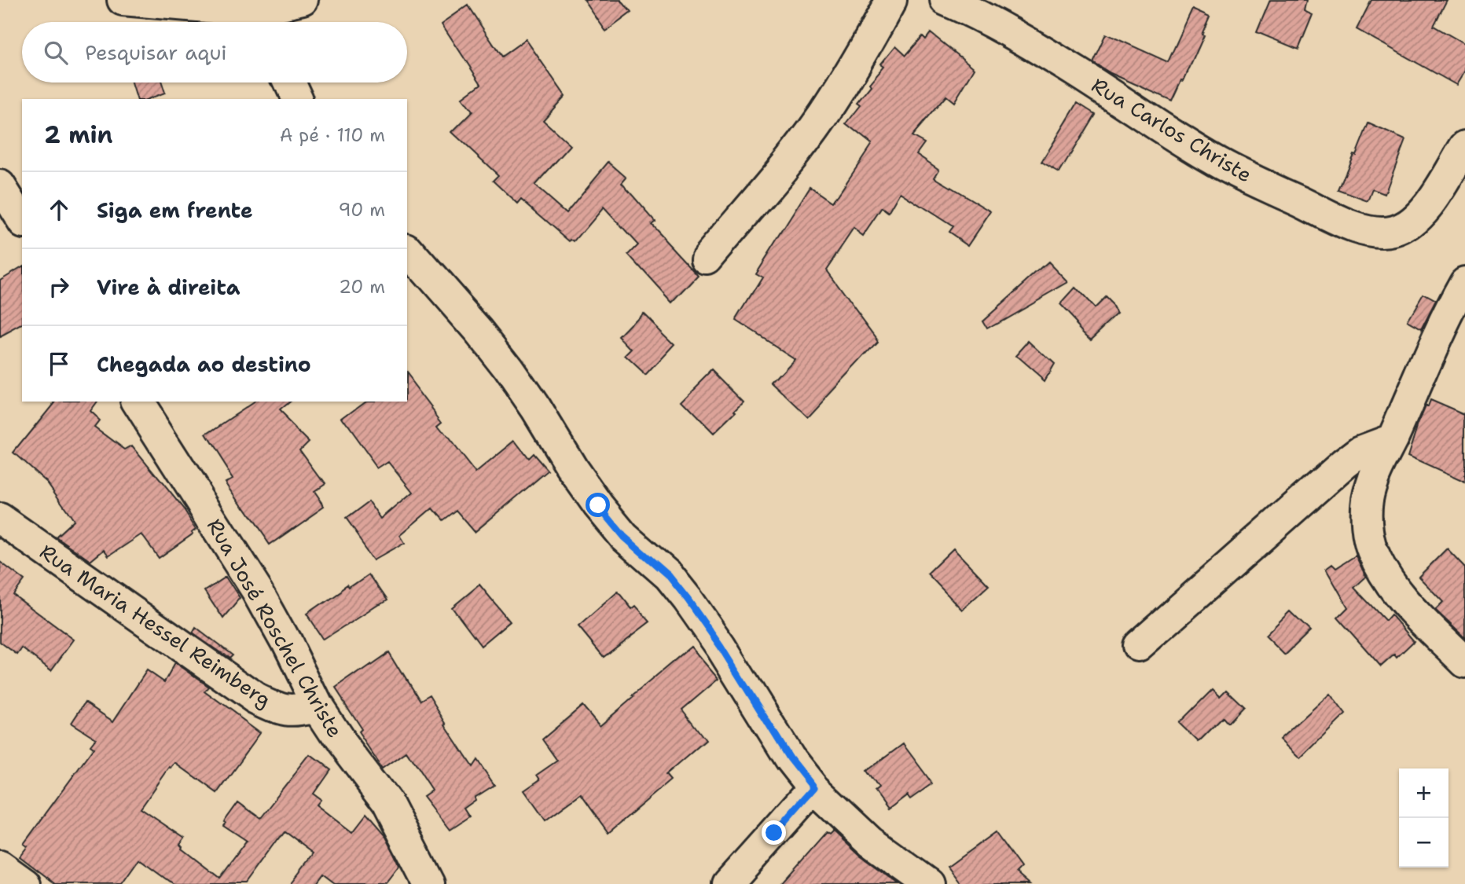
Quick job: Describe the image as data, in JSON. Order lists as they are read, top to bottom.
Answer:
{
  "streets": {
    "street": ["Rua Carlos Christe", "Rua Maria Hessel Reimberg", "Rua José Roschel Christe"]
  },
  "crossings": [
    ["Rua Maria Hessel Reimberg", "Rua José Roschel Christe"]
  ],
  "page": {
    "search": "Pesquisar aqui",
    "heading": ["2 min", "A pé · 110 m"],
    "list": [
      ["Siga em frente", "90 m"],
      ["Vire à direita", "20 m"],
      "Chegada ao destino"
    ],
    "map_buttons": ["+", "−"]
  }
}
